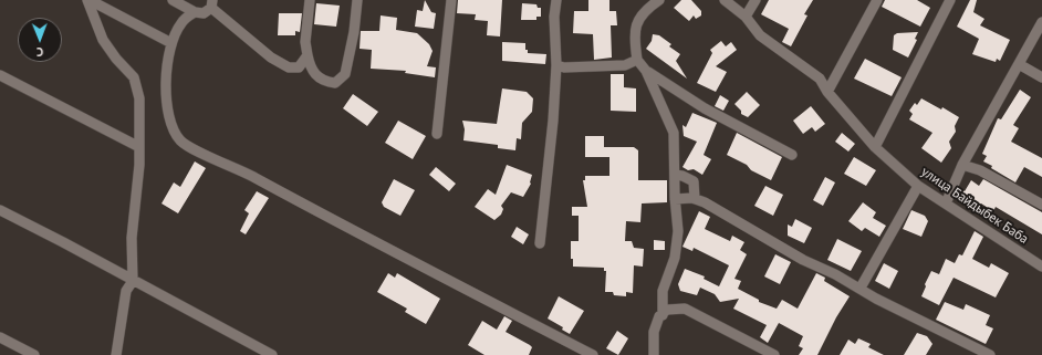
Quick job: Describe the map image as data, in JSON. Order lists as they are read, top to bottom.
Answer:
{
  "streets": {
    "street": ["улица Байдыбек Баба"]
  },
  "north": "bottom"
}
